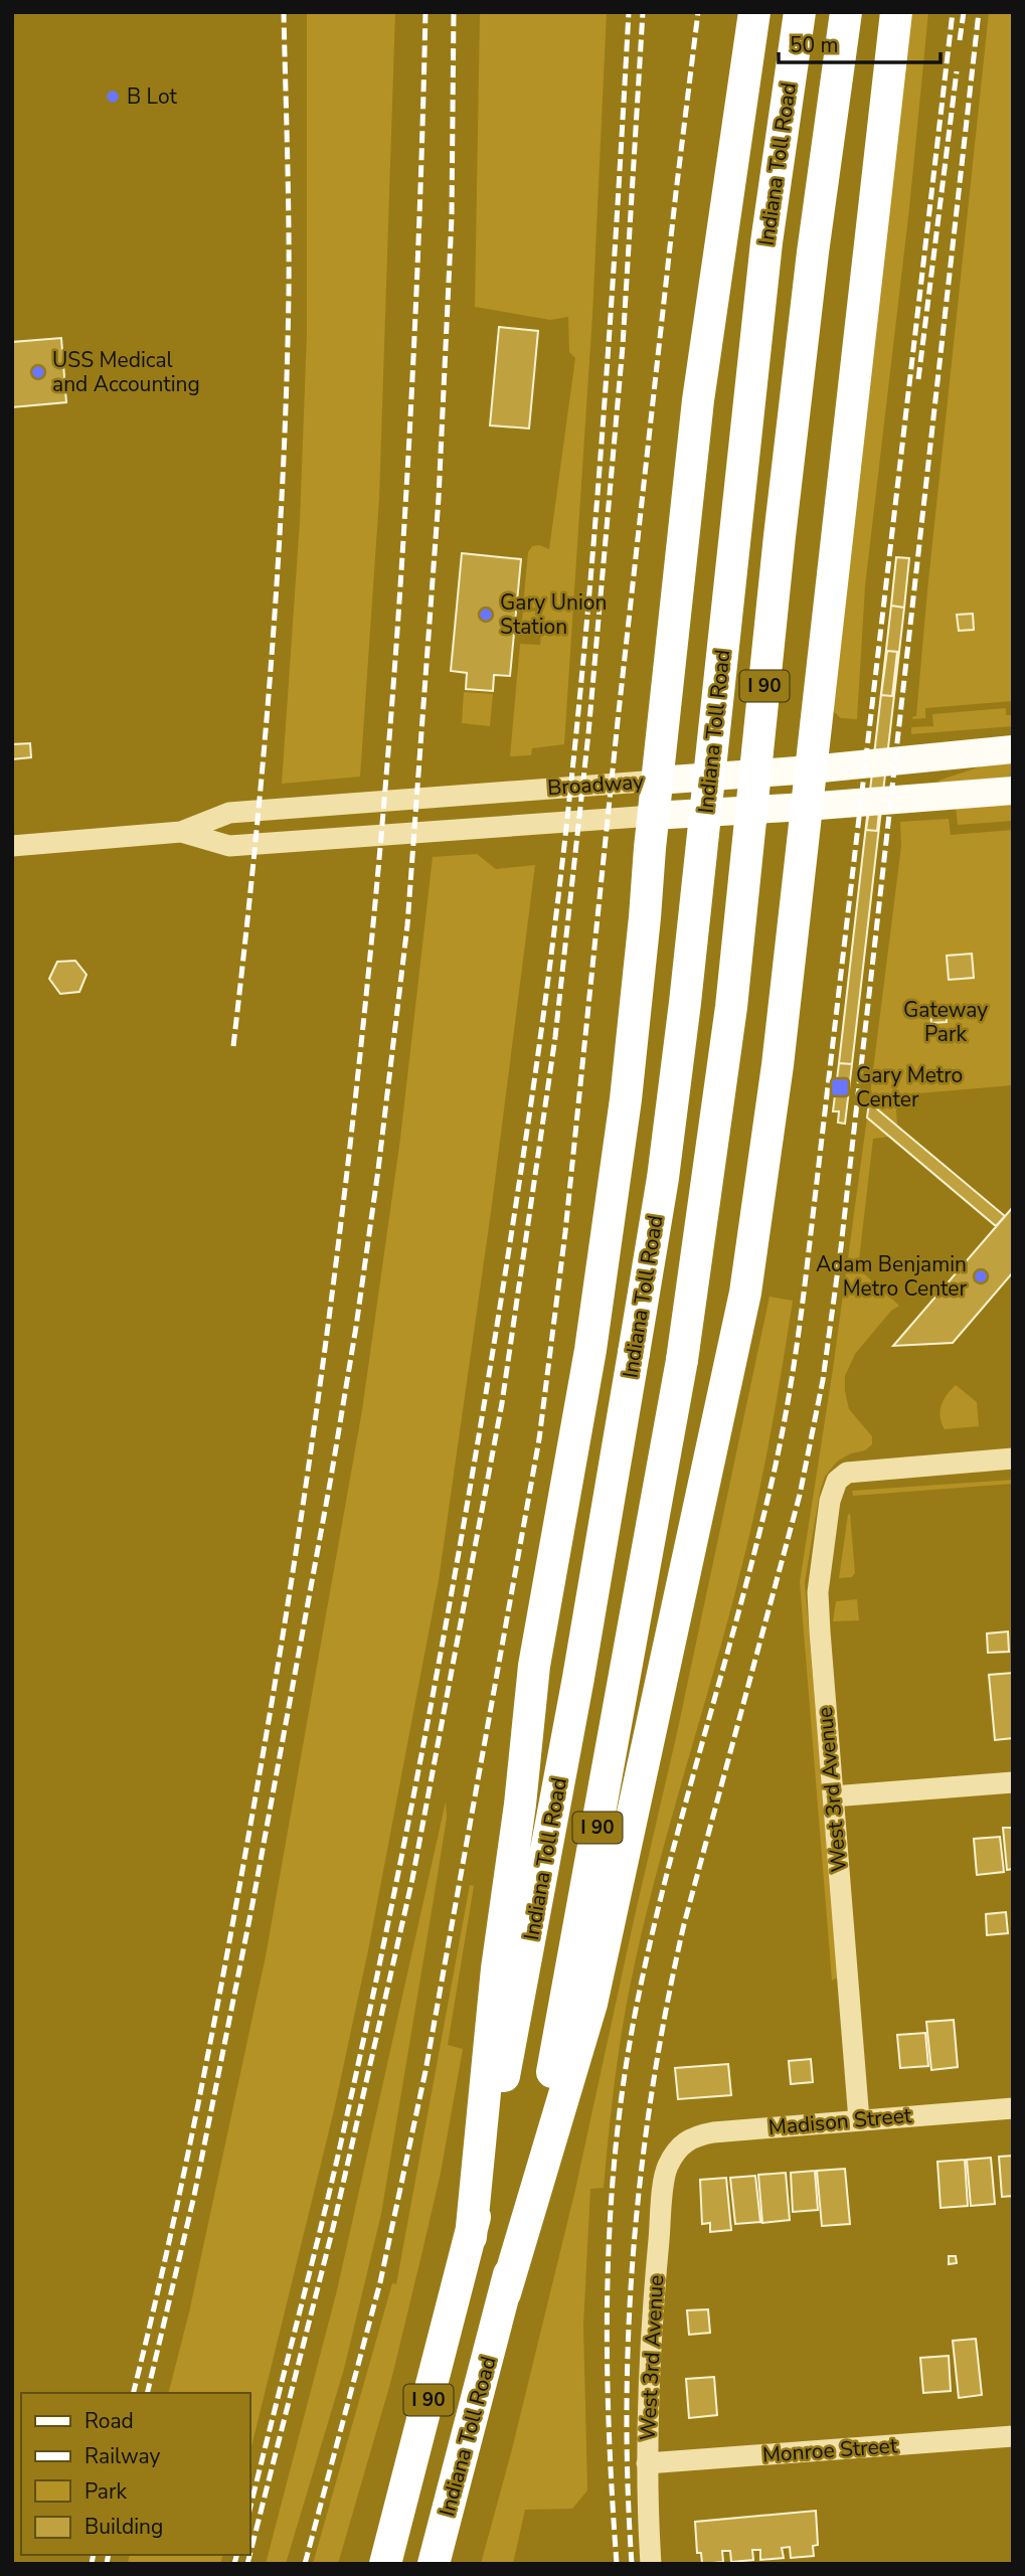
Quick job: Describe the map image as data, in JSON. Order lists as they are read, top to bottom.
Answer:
{
  "streets": {
    "highway": ["Indiana Toll Road", "I 90"],
    "main road": ["Broadway"],
    "street": ["West 3rd Avenue", "Madison Street", "Monroe Street"]
  },
  "crossings": [
    ["West 3rd Avenue", "Madison Street"],
    ["West 3rd Avenue", "Monroe Street"]
  ],
  "parks": ["Gateway Park"],
  "places": {
    "other": [
      "B Lot",
      "USS Medical and Accounting",
      "Gary Union Station",
      "Adam Benjamin Metro Center"
    ],
    "transit": ["Gary Metro Center"]
  },
  "legend": [
    "Road",
    "Railway",
    "Park",
    "Building"
  ],
  "scale_bar": "50 m"
}
